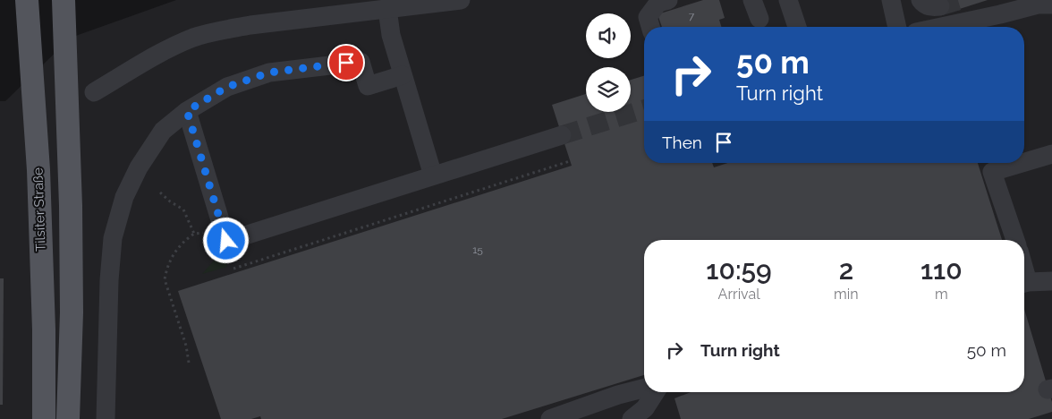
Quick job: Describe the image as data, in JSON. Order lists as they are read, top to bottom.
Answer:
{
  "streets": {
    "main road": ["Tilsiter Straße"]
  },
  "house_numbers": ["7", "15"],
  "page": {
    "turn": ["50 m", "Turn right"],
    "then": "Then",
    "eta": [
      "10:59",
      "Arrival",
      "2",
      "min",
      "110",
      "m"
    ],
    "list": [
      {
        "name": "Turn right",
        "value": "50 m"
      }
    ]
  }
}
